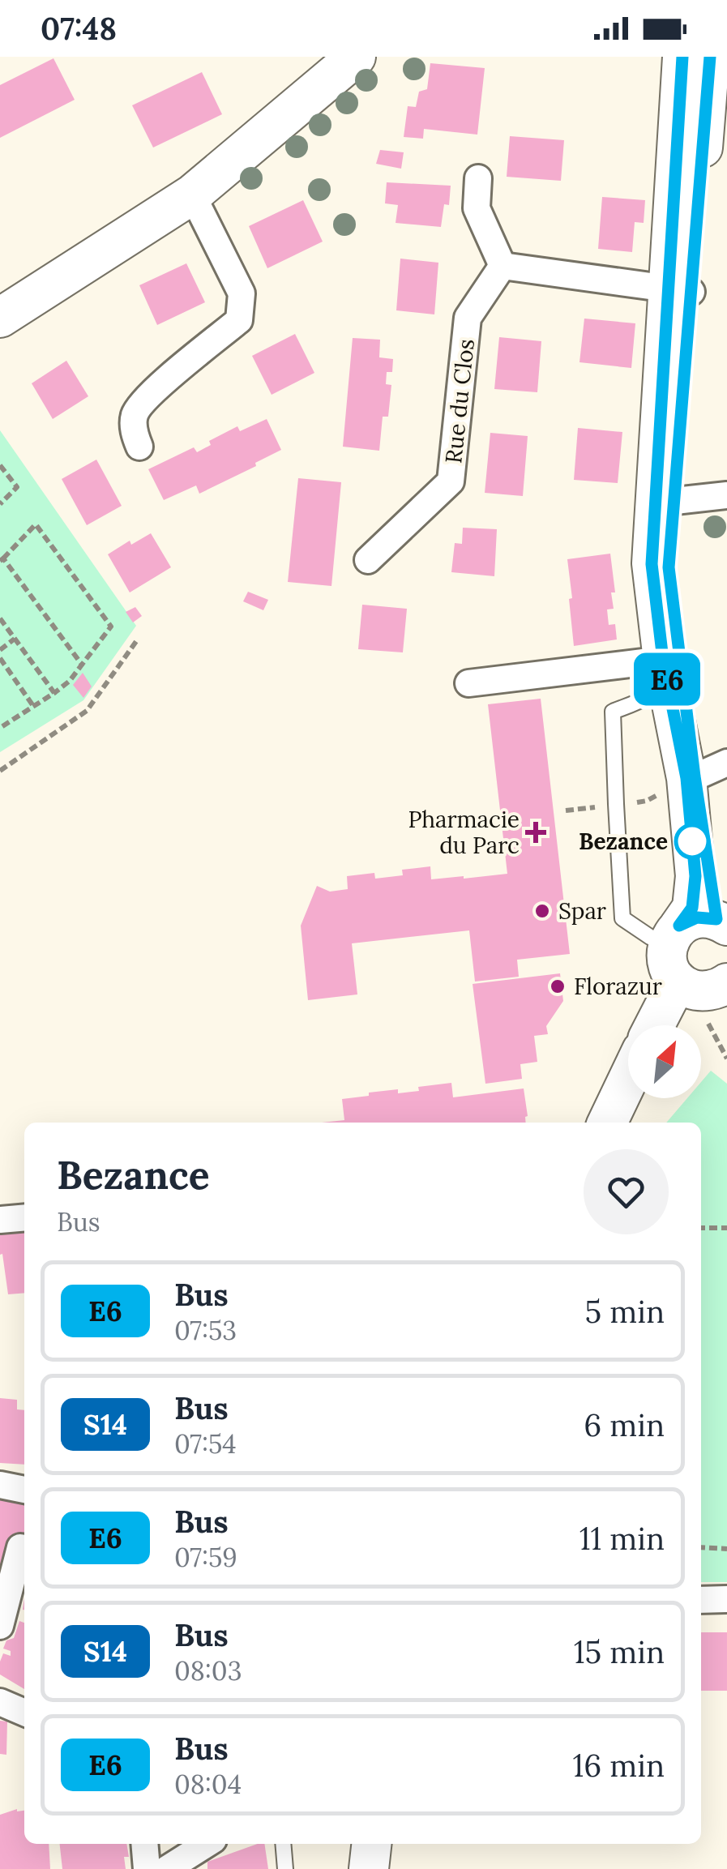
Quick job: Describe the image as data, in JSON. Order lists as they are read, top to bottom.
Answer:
{
  "streets": {
    "street": ["Rue du Clos"]
  },
  "places": {
    "health": ["Pharmacie du Parc"],
    "other": ["Bezance", "Spar", "Florazur"]
  },
  "lines": ["bus line E6"],
  "north": "top right",
  "page": {
    "status": "07:48",
    "on_map": "E6",
    "heading": ["Bezance", "Bus"],
    "list": [
      {
        "mark": "E6",
        "name": "Bus",
        "note": "07:53",
        "value": "5 min"
      },
      {
        "mark": "S14",
        "name": "Bus",
        "note": "07:54",
        "value": "6 min"
      },
      {
        "mark": "E6",
        "name": "Bus",
        "note": "07:59",
        "value": "11 min"
      },
      {
        "mark": "S14",
        "name": "Bus",
        "note": "08:03",
        "value": "15 min"
      },
      {
        "mark": "E6",
        "name": "Bus",
        "note": "08:04",
        "value": "16 min"
      }
    ]
  }
}
